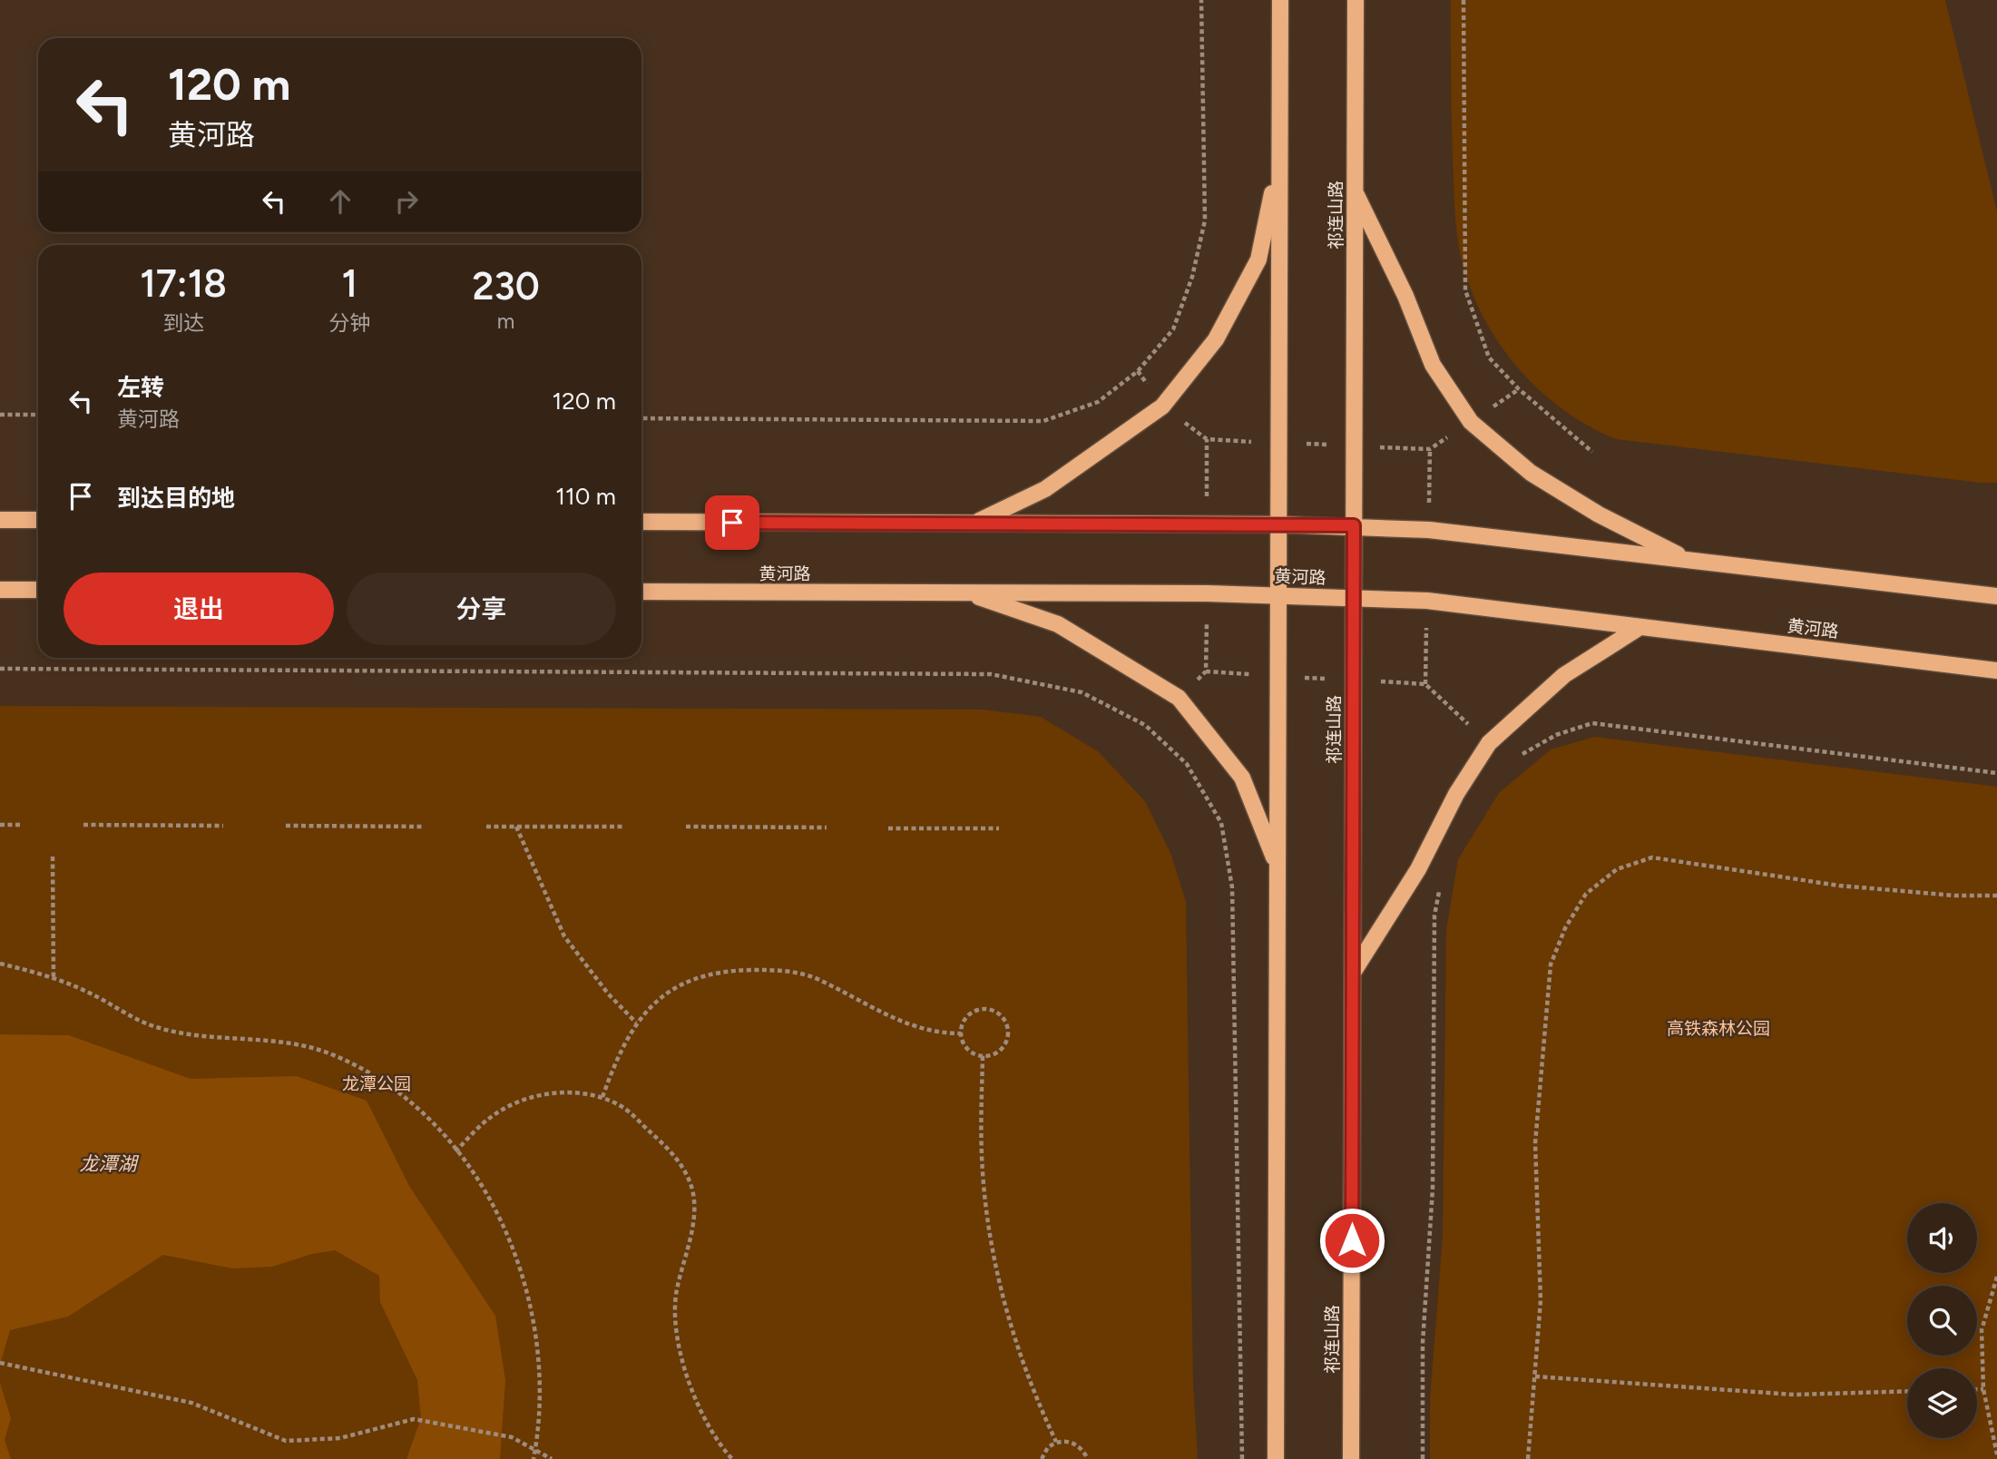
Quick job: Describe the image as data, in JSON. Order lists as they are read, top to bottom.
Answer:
{
  "streets": {
    "main road": ["祁连山路", "黄河路"]
  },
  "crossings": [
    ["祁连山路", "黄河路"]
  ],
  "water": ["龙潭湖"],
  "parks": ["高铁森林公园", "龙潭公园"],
  "page": {
    "turn": ["120 m", "黄河路"],
    "eta": [
      "17:18",
      "到达",
      "1",
      "分钟",
      "230",
      "m"
    ],
    "list": [
      {
        "name": "左转",
        "note": "黄河路",
        "value": "120 m"
      },
      {
        "name": "到达目的地",
        "value": "110 m"
      }
    ],
    "buttons": ["退出", "分享"]
  }
}
